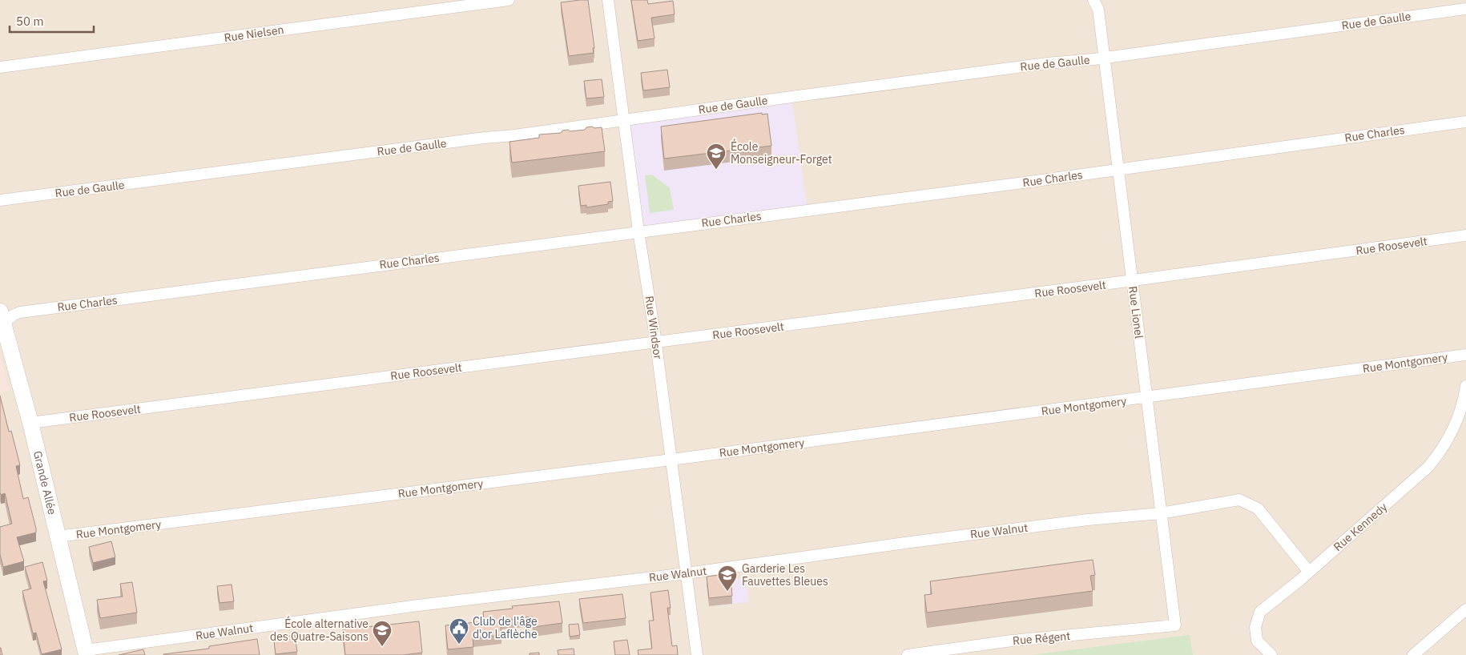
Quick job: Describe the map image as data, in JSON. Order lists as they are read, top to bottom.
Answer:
{
  "streets": {
    "main road": ["Grande Allée"],
    "street": [
      "Rue de Gaulle",
      "Rue Nielsen",
      "Rue Charles",
      "Rue Roosevelt",
      "Rue Lionel",
      "Rue Windsor",
      "Rue Montgomery",
      "Rue Kennedy",
      "Rue Walnut",
      "Rue Régent"
    ]
  },
  "crossings": [
    ["Rue de Gaulle", "Rue Lionel"],
    ["Rue de Gaulle", "Rue Windsor"],
    ["Rue Charles", "Rue Lionel"],
    ["Rue Charles", "Rue Windsor"],
    ["Rue Charles", "Grande Allée"],
    ["Rue Roosevelt", "Rue Lionel"],
    ["Rue Roosevelt", "Rue Windsor"],
    ["Rue Roosevelt", "Grande Allée"],
    ["Rue Lionel", "Rue Montgomery"],
    ["Rue Lionel", "Rue Walnut"],
    ["Rue Lionel", "Rue Régent"],
    ["Rue Windsor", "Rue Montgomery"],
    ["Rue Windsor", "Rue Walnut"],
    ["Rue Montgomery", "Grande Allée"],
    ["Grande Allée", "Rue Walnut"],
    ["Rue Kennedy", "Rue Walnut"]
  ],
  "places": {
    "school or university": ["École Monseigneur-Forget", "Garderie Les Fauvettes Bleues", "École alternative des Quatre-Saisons"],
    "public building": ["Club de l'âge d'or Laflèche"]
  },
  "scale_bar": "50 m"
}
